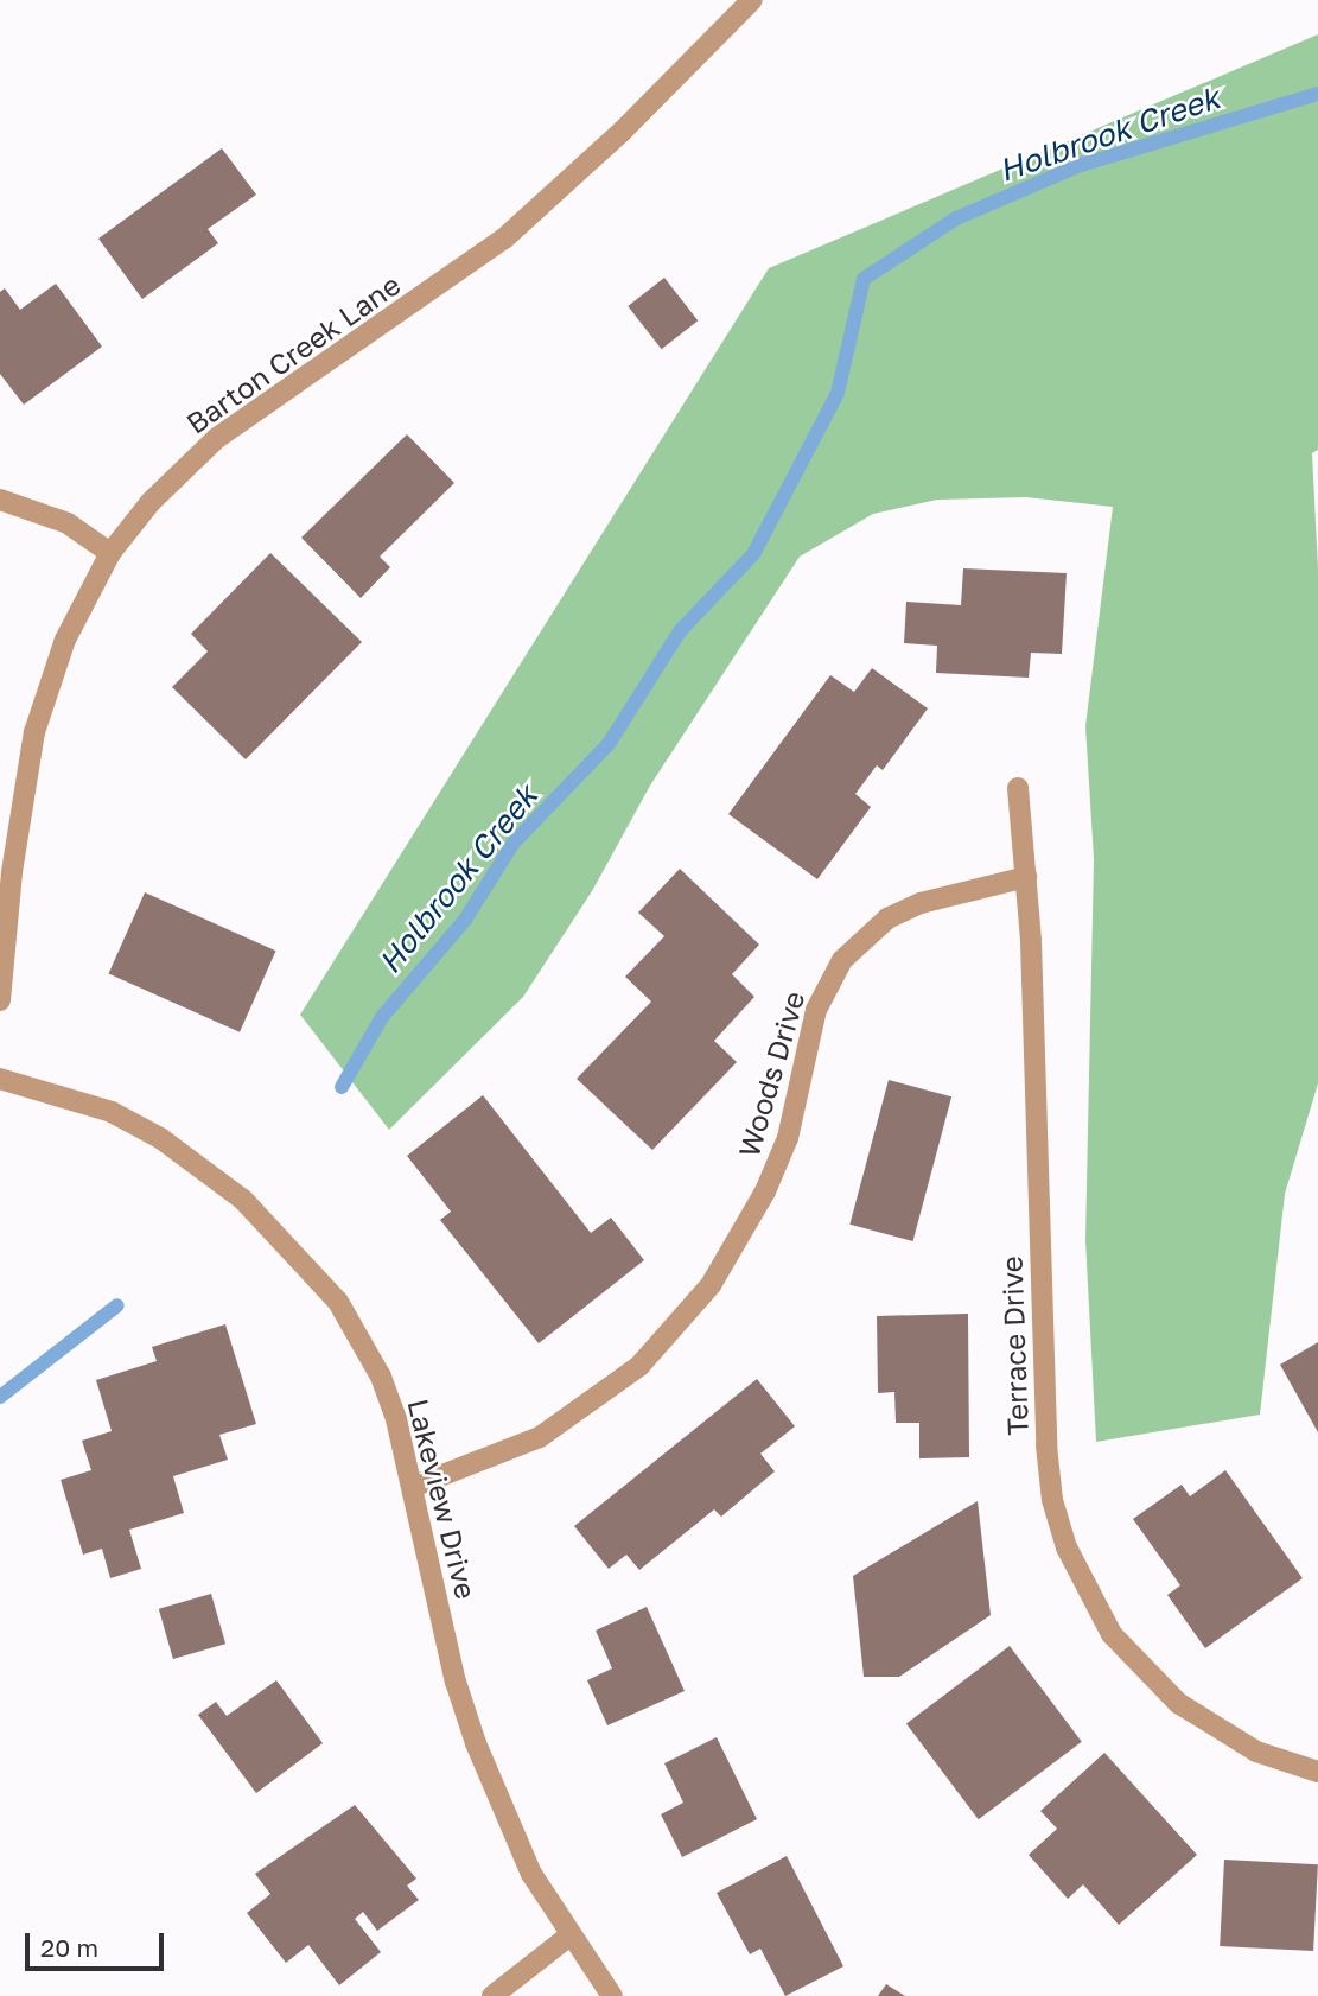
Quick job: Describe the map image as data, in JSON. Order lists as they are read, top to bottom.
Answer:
{
  "streets": {
    "street": [
      "Barton Creek Lane",
      "Woods Drive",
      "Terrace Drive",
      "Lakeview Drive"
    ]
  },
  "crossings": [
    ["Woods Drive", "Terrace Drive"],
    ["Woods Drive", "Lakeview Drive"]
  ],
  "water": ["Holbrook Creek"],
  "scale_bar": "20 m"
}
